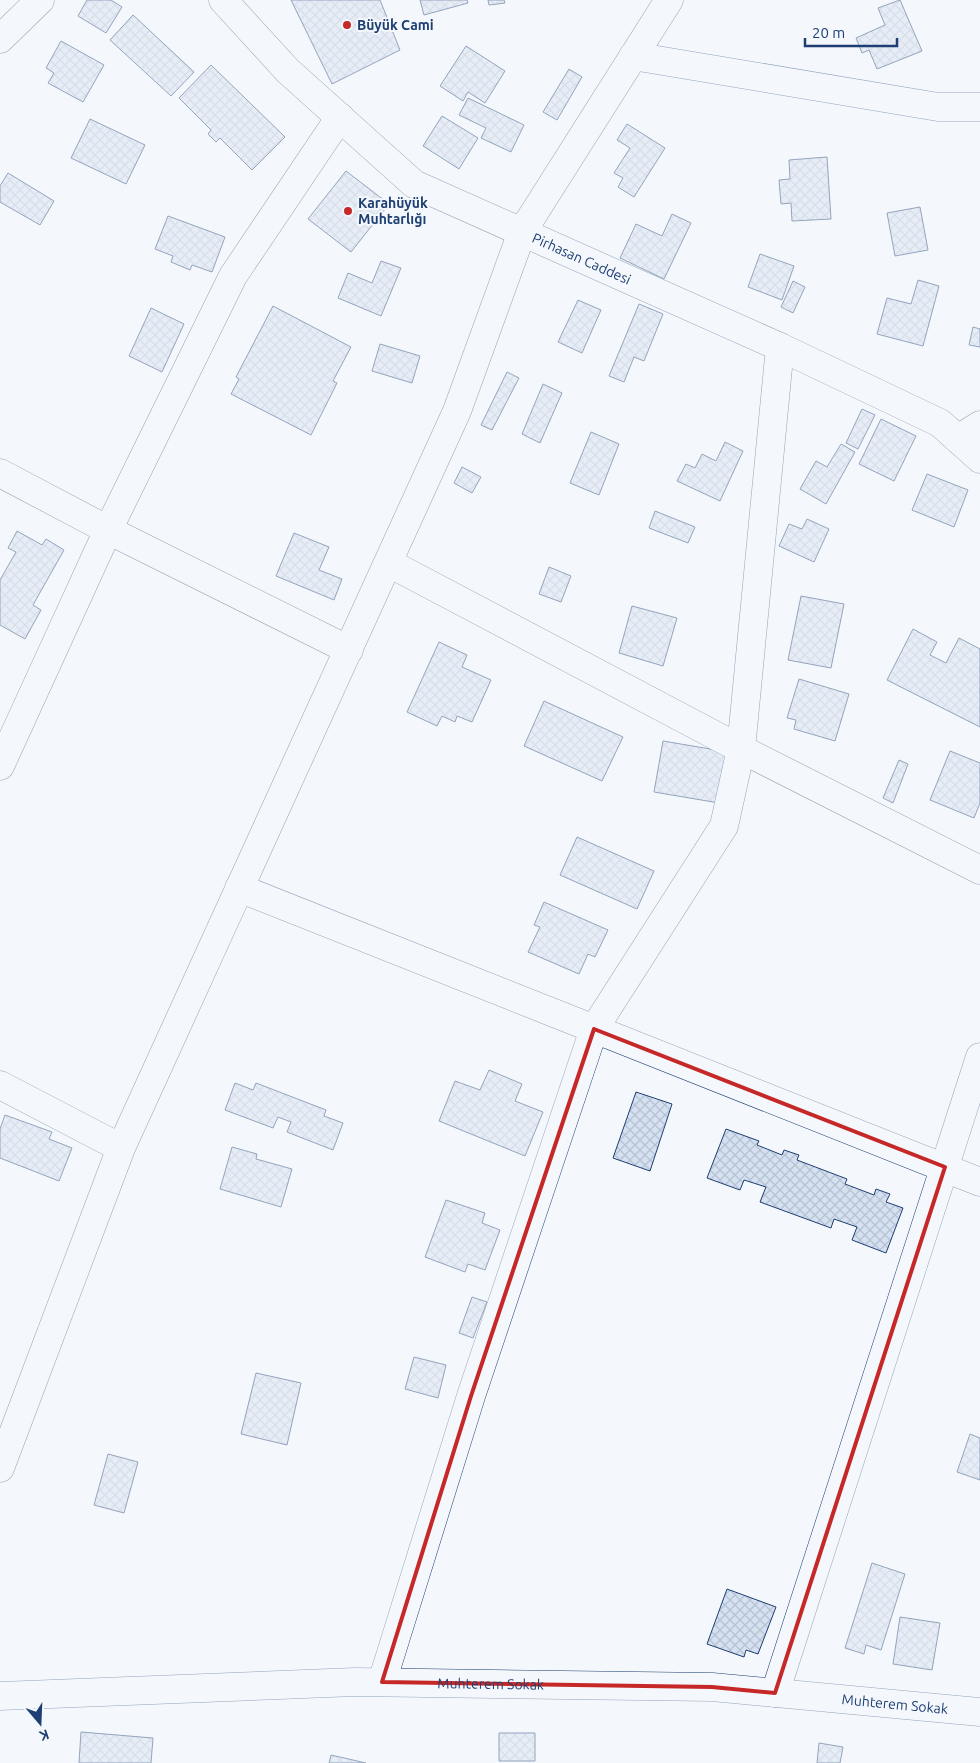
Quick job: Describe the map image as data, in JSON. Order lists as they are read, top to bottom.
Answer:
{
  "streets": {
    "street": ["Pirhasan Caddesi", "Muhterem Sokak"]
  },
  "places": ["Büyük Cami", "Karahüyük Muhtarlığı"],
  "scale_bar": "20 m",
  "north": "bottom"
}
